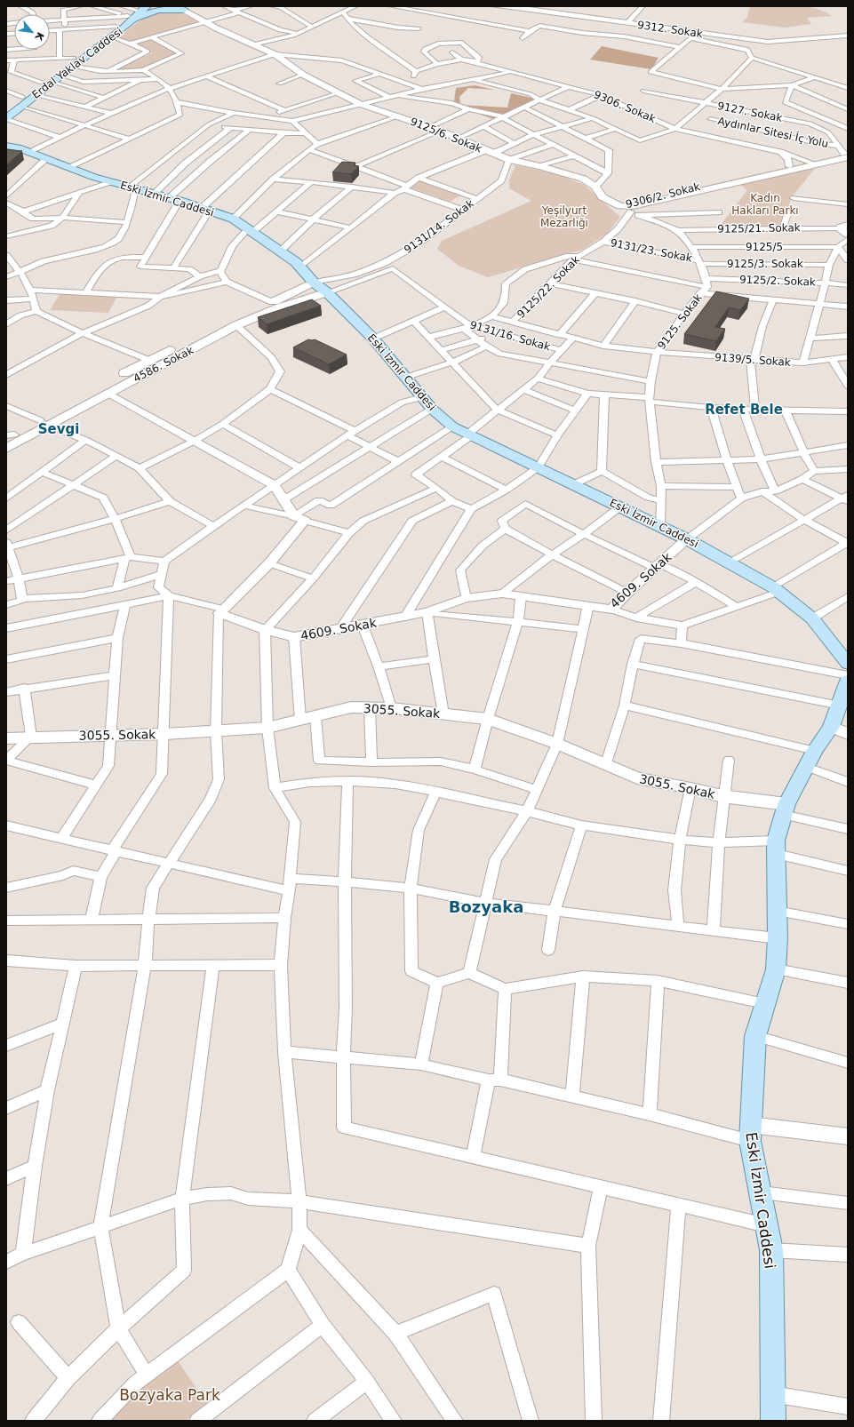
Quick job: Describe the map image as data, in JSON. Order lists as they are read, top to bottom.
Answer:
{
  "streets": {
    "main road": [
      "Erdal Yaklav Caddesi",
      "9125/6. Sokak",
      "9306/2. Sokak",
      "Eski İzmir Caddesi",
      "4586. Sokak",
      "3055. Sokak"
    ],
    "street": [
      "9312. Sokak",
      "9306. Sokak",
      "9127. Sokak",
      "Aydınlar Sitesi İç Yolu",
      "9131/14. Sokak",
      "9125/21. Sokak",
      "9125/5",
      "9131/23. Sokak",
      "9125/3. Sokak",
      "9125/2. Sokak",
      "9125/22. Sokak",
      "9125. Sokak",
      "9131/16. Sokak",
      "9139/5. Sokak",
      "4609. Sokak"
    ]
  },
  "crossings": [
    ["9306. Sokak", "9306/2. Sokak"],
    ["9127. Sokak", "Aydınlar Sitesi İç Yolu"],
    ["9127. Sokak", "9306/2. Sokak"],
    ["9125/6. Sokak", "9306/2. Sokak"],
    ["9125/6. Sokak", "9131/14. Sokak"],
    ["9125/6. Sokak", "9125/22. Sokak"],
    ["9125/6. Sokak", "9125. Sokak"],
    ["Eski İzmir Caddesi", "9131/14. Sokak"],
    ["Eski İzmir Caddesi", "9125. Sokak"],
    ["Eski İzmir Caddesi", "9131/16. Sokak"],
    ["Eski İzmir Caddesi", "4586. Sokak"],
    ["Eski İzmir Caddesi", "4609. Sokak"],
    ["Eski İzmir Caddesi", "3055. Sokak"],
    ["9131/14. Sokak", "9131/16. Sokak"],
    ["9131/14. Sokak", "4586. Sokak"],
    ["9125/21. Sokak", "9125. Sokak"],
    ["9125/5", "9125. Sokak"],
    ["9131/23. Sokak", "9125/3. Sokak"],
    ["9131/23. Sokak", "9125/22. Sokak"],
    ["9131/23. Sokak", "9125. Sokak"],
    ["9125/3. Sokak", "9125. Sokak"],
    ["9125/2. Sokak", "9125. Sokak"],
    ["9125/22. Sokak", "9139/5. Sokak"],
    ["9125. Sokak", "9139/5. Sokak"],
    ["9131/16. Sokak", "4586. Sokak"]
  ],
  "districts": ["Refet Bele", "Sevgi", "Bozyaka"],
  "parks": ["Kadın Hakları Parkı", "Yeşilyurt Mezarlığı", "Bozyaka Park"],
  "north": "bottom right"
}
